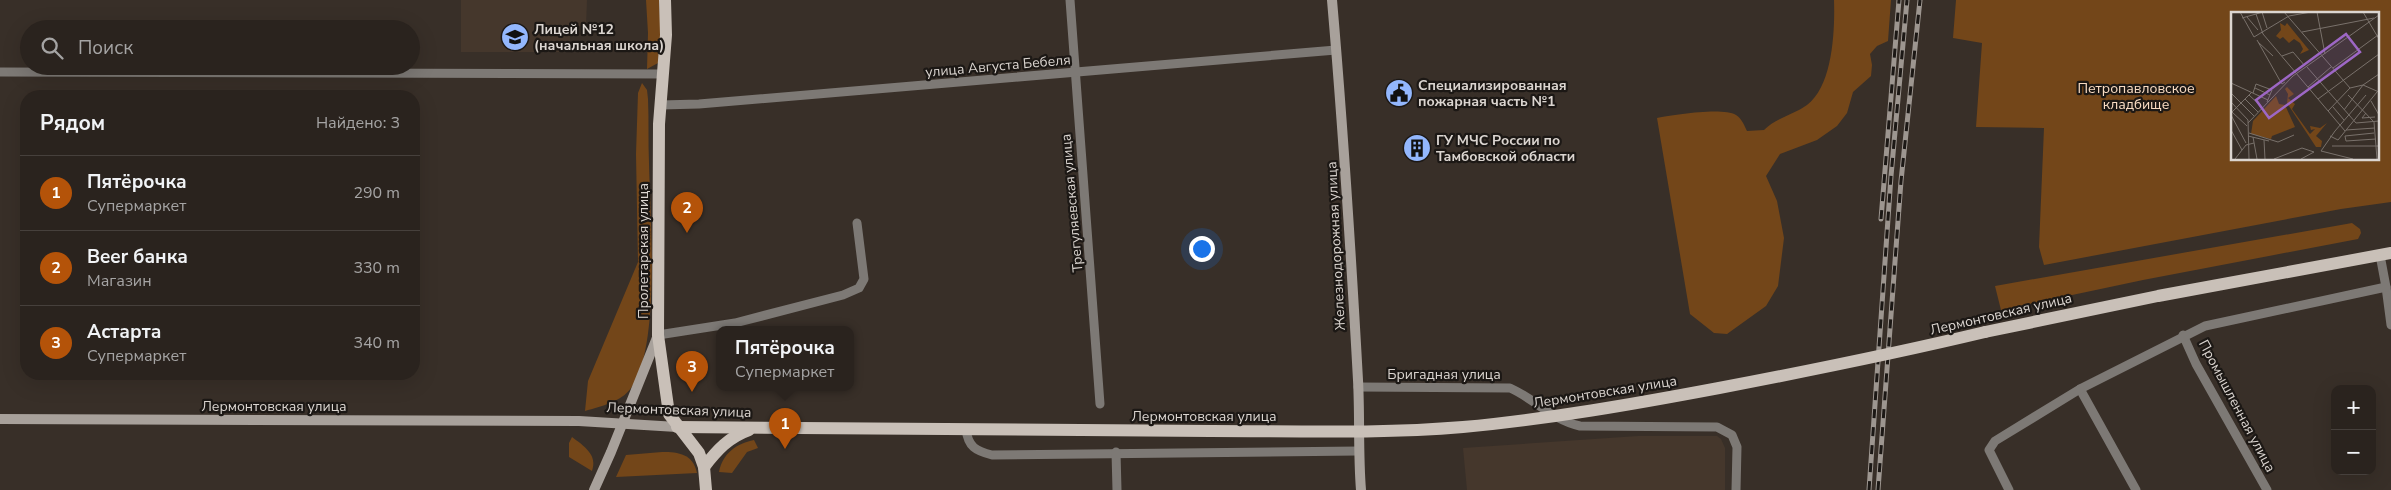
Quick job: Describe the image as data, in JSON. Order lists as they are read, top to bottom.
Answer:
{
  "streets": {
    "main road": ["Железнодорожная улица", "Пролетарская улица", "Лермонтовская улица"],
    "street": [
      "улица Августа Бебеля",
      "Трегуляевская улица",
      "Бригадная улица",
      "Промышленная улица"
    ]
  },
  "crossings": [
    ["улица Августа Бебеля", "Трегуляевская улица"],
    ["улица Августа Бебеля", "Железнодорожная улица"],
    ["улица Августа Бебеля", "Пролетарская улица"],
    ["Железнодорожная улица", "Бригадная улица"],
    ["Пролетарская улица", "Лермонтовская улица"]
  ],
  "parks": ["Петропавловское кладбище"],
  "places": {
    "school or university": ["Лицей №12 (начальная школа)"],
    "public building": ["Специализированная пожарная часть №1"],
    "building": ["ГУ МЧС России по Тамбовской области"]
  },
  "page": {
    "search": "Поиск",
    "heading": ["Рядом", "Найдено: 3"],
    "list": [
      {
        "mark": "1",
        "name": "Пятёрочка",
        "note": "Супермаркет",
        "value": "290 m"
      },
      {
        "mark": "2",
        "name": "Beer банка",
        "note": "Магазин",
        "value": "330 m"
      },
      {
        "mark": "3",
        "name": "Астарта",
        "note": "Супермаркет",
        "value": "340 m"
      }
    ],
    "pins": ["2", "3", "1"],
    "popup": ["Пятёрочка", "Супермаркет"],
    "map_buttons": ["+", "−"]
  }
}
